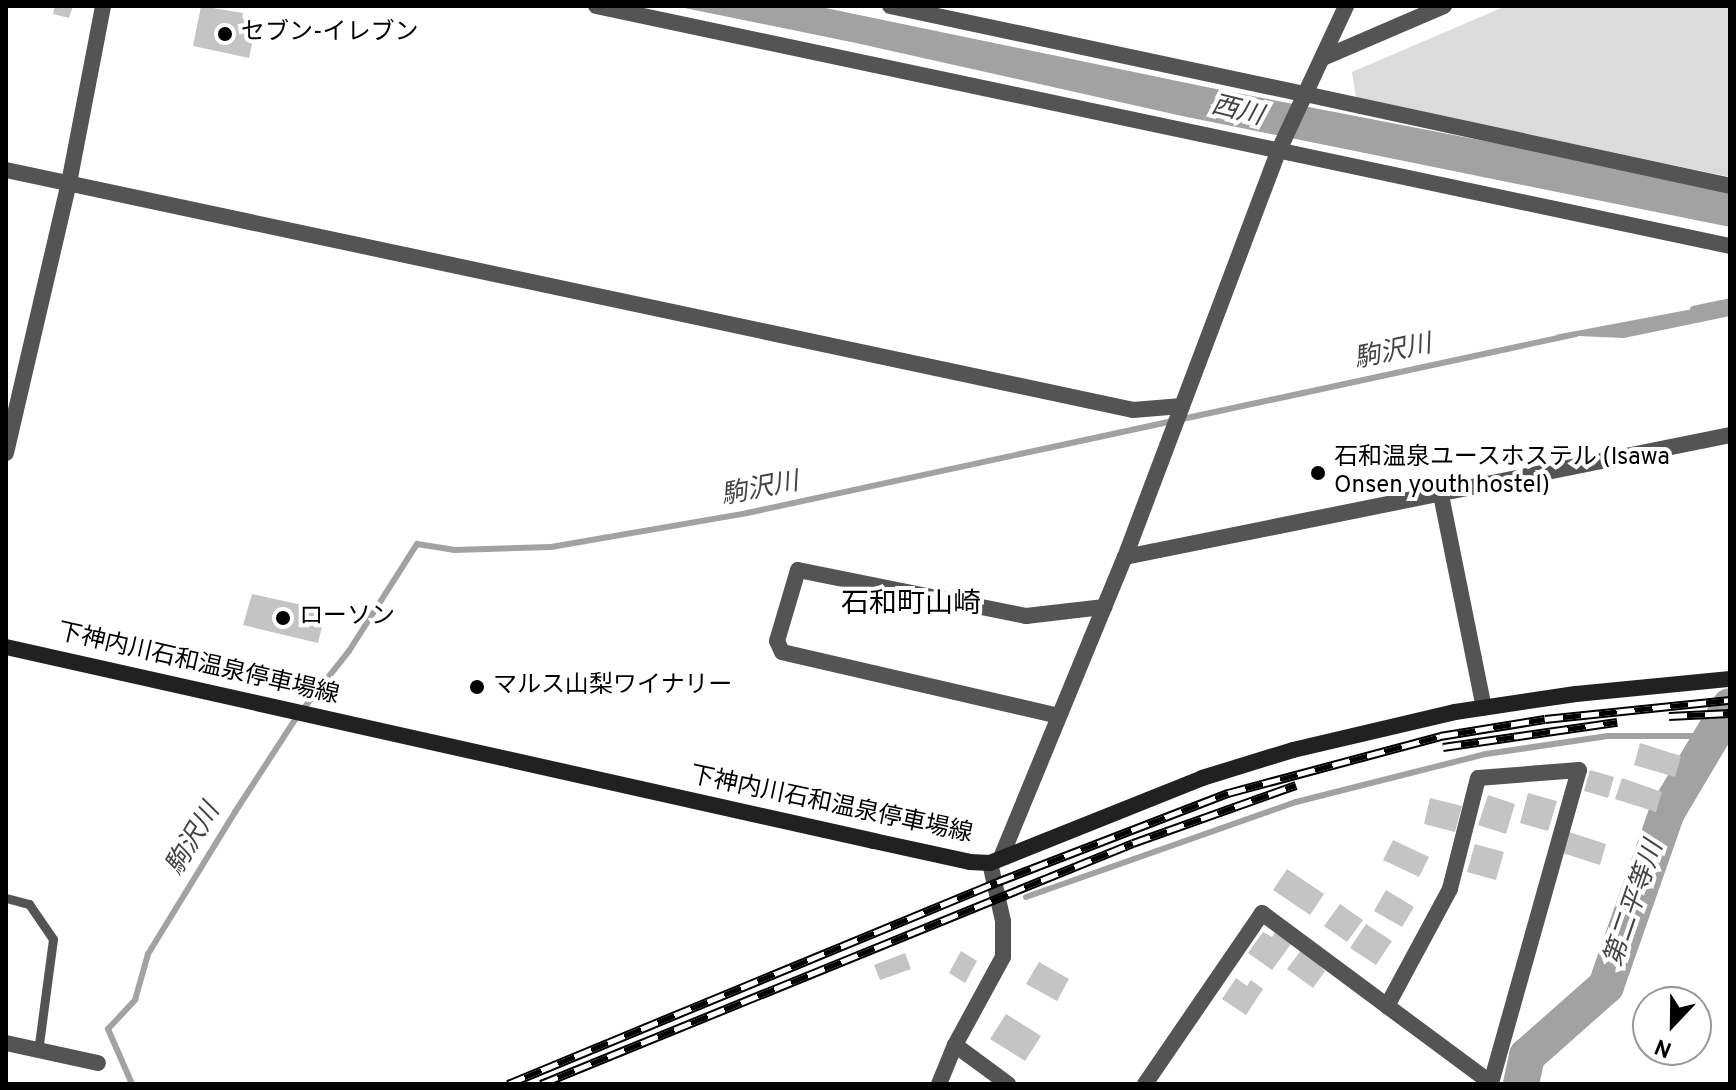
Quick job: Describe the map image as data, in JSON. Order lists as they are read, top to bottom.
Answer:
{
  "streets": {
    "main road": ["下神内川石和温泉停車場線"]
  },
  "districts": ["石和町山崎"],
  "water": ["西川", "駒沢川", "第二平等川"],
  "places": [
    "セブン-イレブン",
    "石和温泉ユースホステル (Isawa Onsen youth hostel)",
    "ローソン",
    "マルス山梨ワイナリー"
  ],
  "north": "bottom"
}
